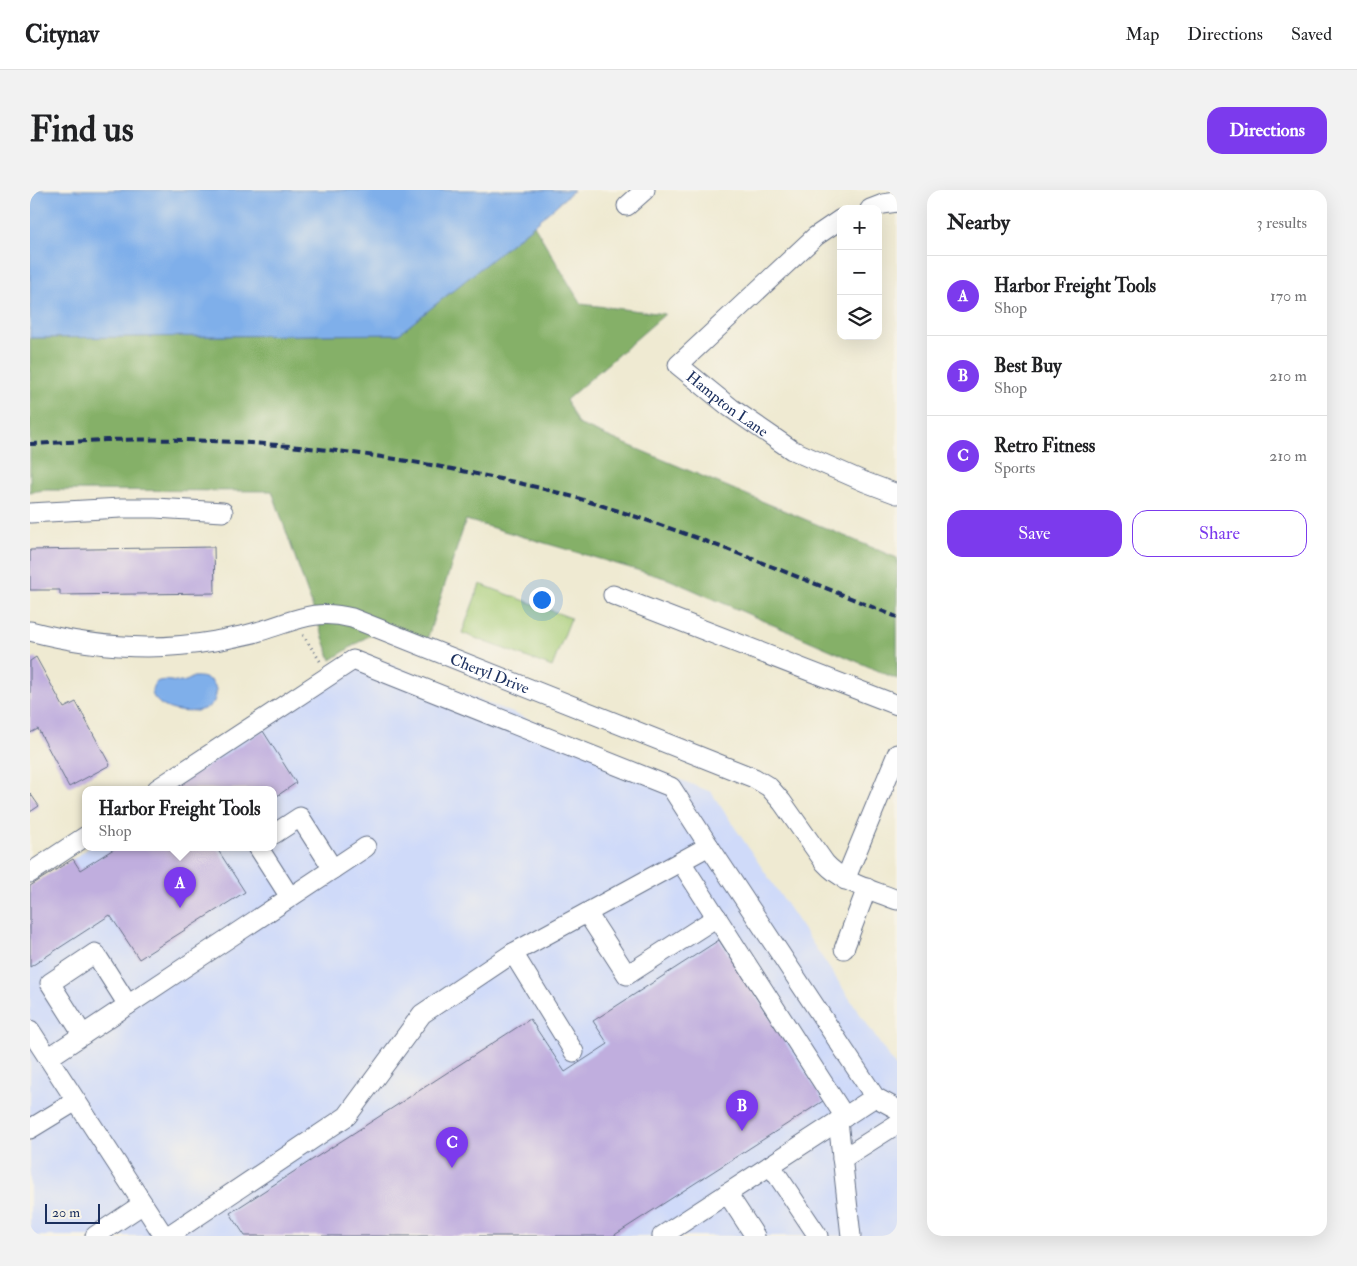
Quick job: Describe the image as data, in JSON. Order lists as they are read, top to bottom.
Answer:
{
  "streets": {
    "street": ["Hampton Lane", "Cheryl Drive"]
  },
  "scale_bar": "20 m",
  "page": {
    "header": "Citynav",
    "nav": ["Map", "Directions", "Saved"],
    "buttons": [
      "Directions",
      ["Save", "Share"]
    ],
    "title": "Find us",
    "heading": ["Nearby", "3 results"],
    "map_buttons": ["+", "−"],
    "list": [
      {
        "mark": "A",
        "name": "Harbor Freight Tools",
        "note": "Shop",
        "value": "170 m"
      },
      {
        "mark": "B",
        "name": "Best Buy",
        "note": "Shop",
        "value": "210 m"
      },
      {
        "mark": "C",
        "name": "Retro Fitness",
        "note": "Sports",
        "value": "210 m"
      }
    ],
    "popup": ["Harbor Freight Tools", "Shop"],
    "pins": ["A", "B", "C"],
    "scale": "20 m"
  }
}
